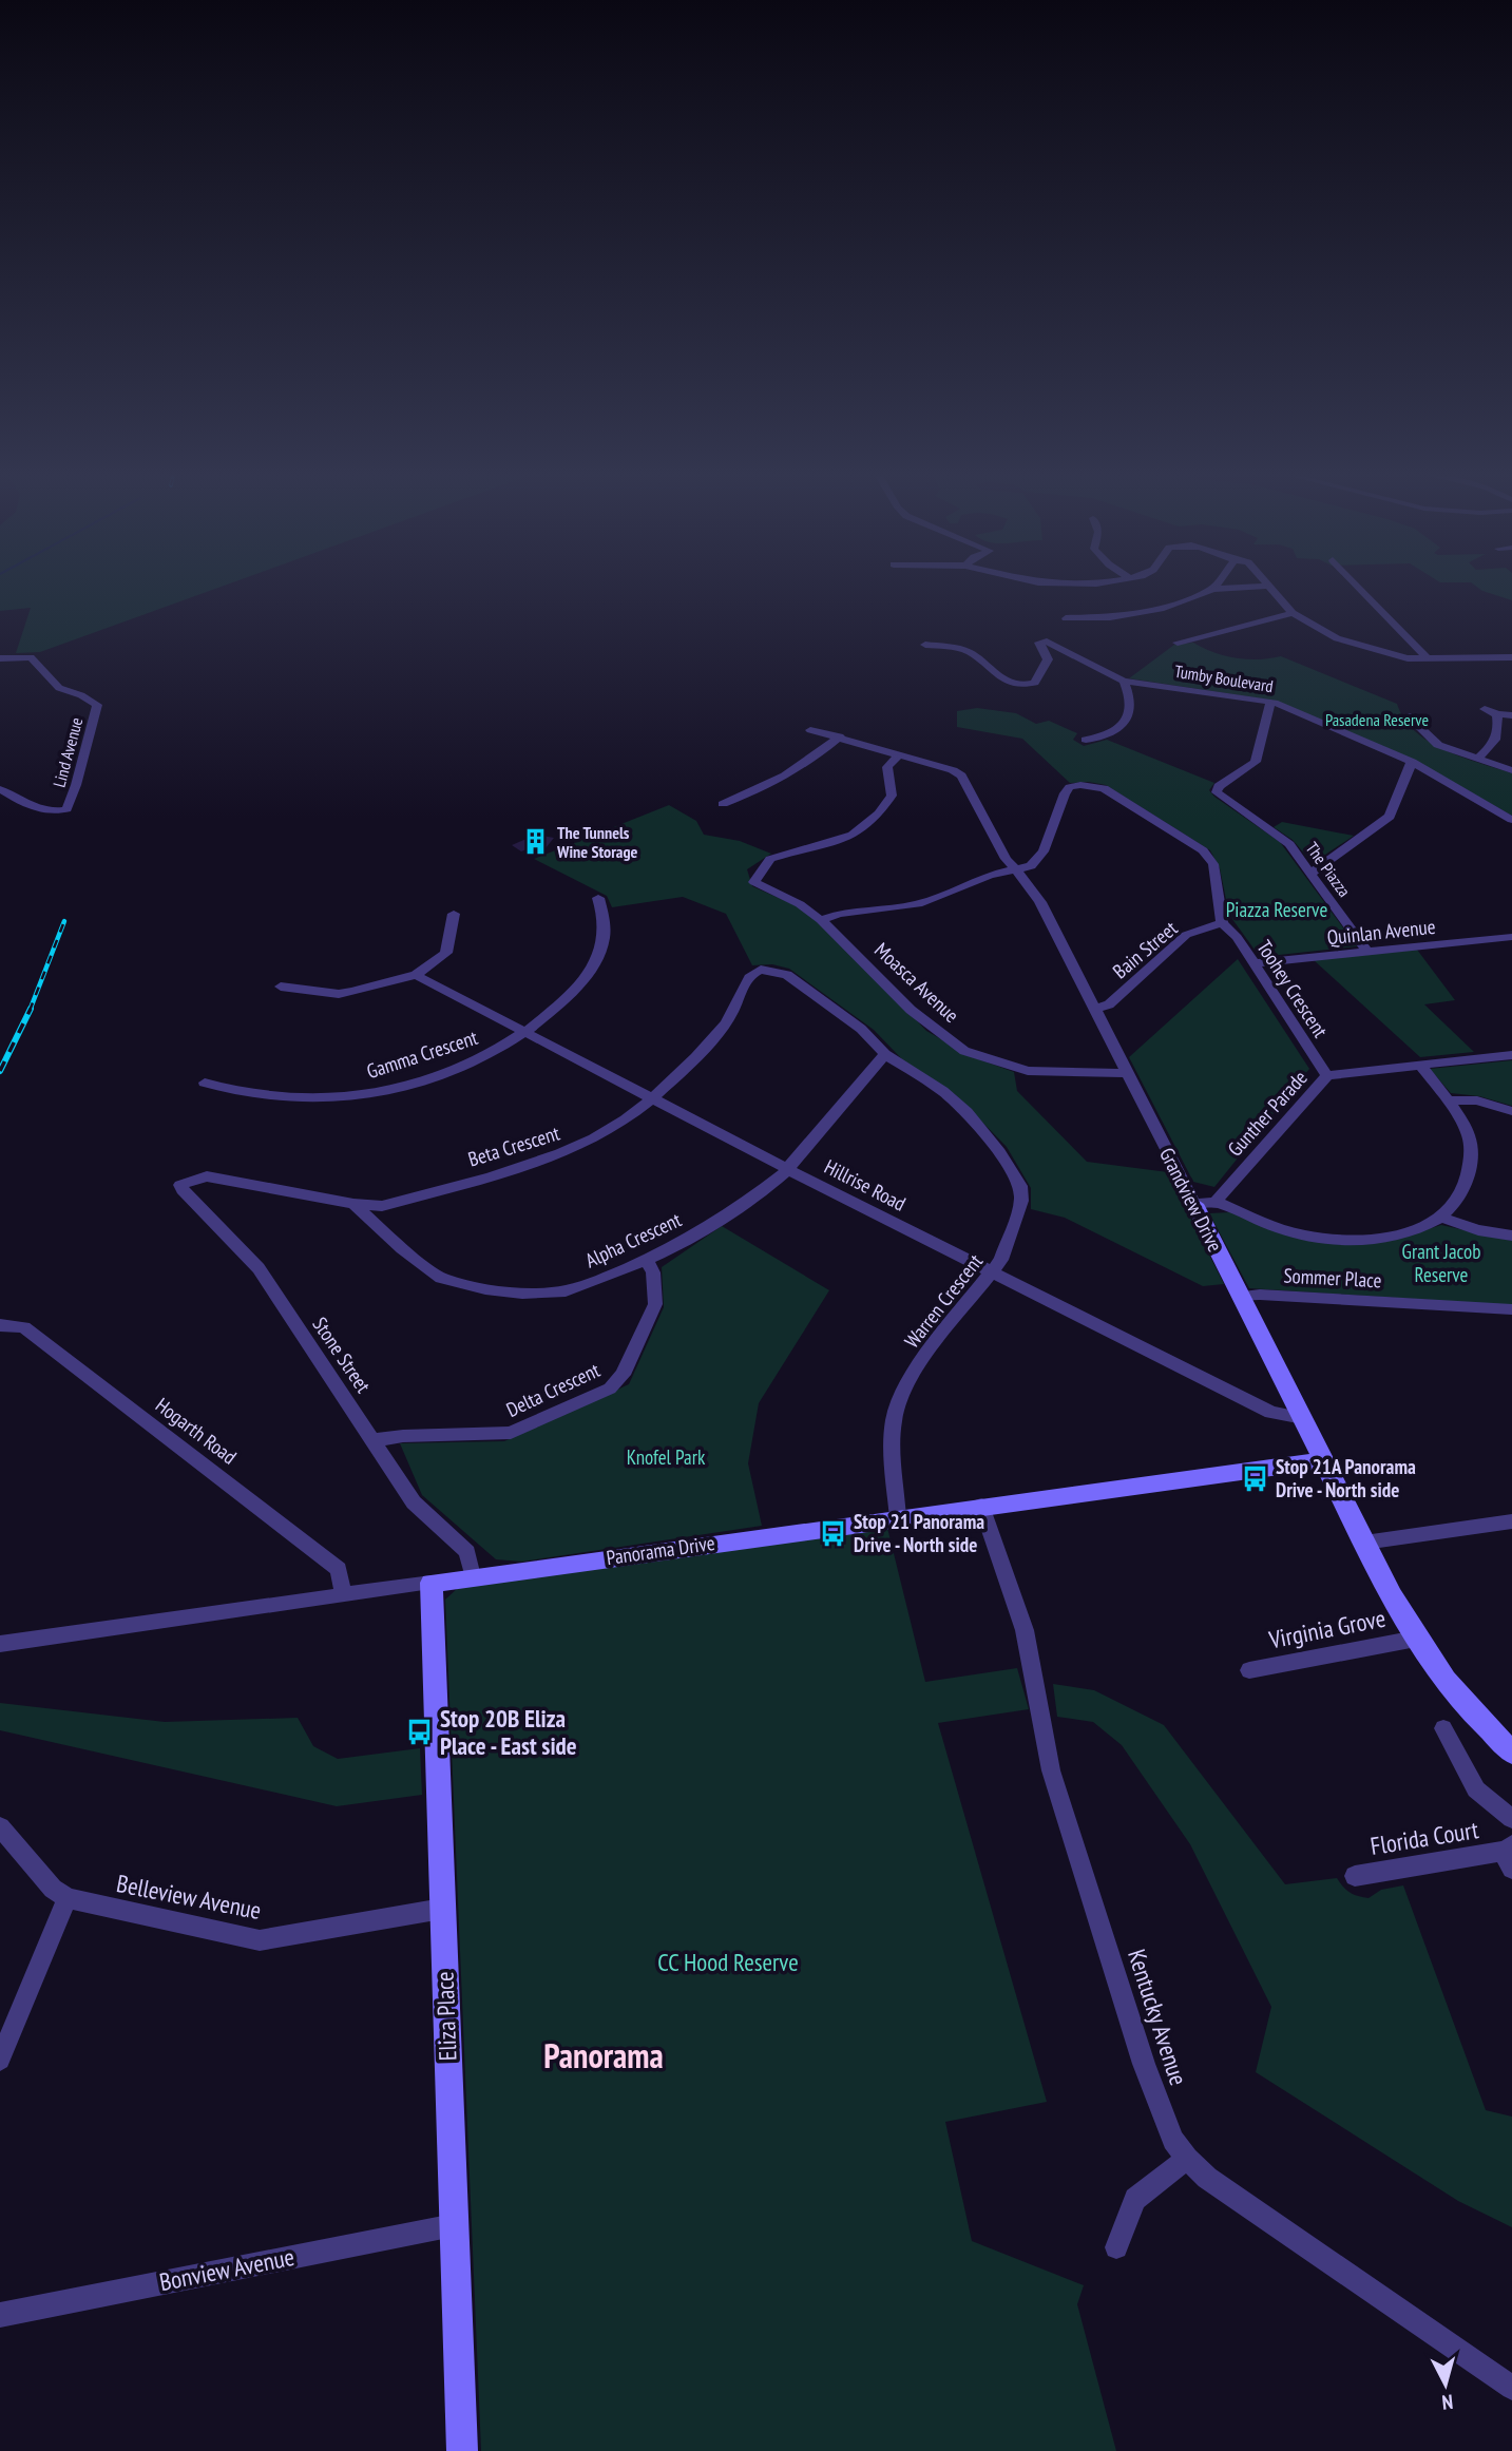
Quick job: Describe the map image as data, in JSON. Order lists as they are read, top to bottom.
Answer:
{
  "streets": {
    "street": [
      "Tumby Boulevard",
      "Lind Avenue",
      "The Piazza",
      "Quinlan Avenue",
      "Bain Street",
      "Moasca Avenue",
      "Toohey Crescent",
      "Gamma Crescent",
      "Gunther Parade",
      "Beta Crescent",
      "Hillrise Road",
      "Grandview Drive",
      "Alpha Crescent",
      "Sommer Place",
      "Warren Crescent",
      "Stone Street",
      "Delta Crescent",
      "Hogarth Road",
      "Panorama Drive",
      "Virginia Grove",
      "Florida Court",
      "Belleview Avenue",
      "Eliza Place",
      "Kentucky Avenue",
      "Bonview Avenue"
    ]
  },
  "crossings": [
    ["Tumby Boulevard", "The Piazza"],
    ["The Piazza", "Quinlan Avenue"],
    ["Quinlan Avenue", "Toohey Crescent"],
    ["Bain Street", "Toohey Crescent"],
    ["Bain Street", "Grandview Drive"],
    ["Moasca Avenue", "Grandview Drive"],
    ["Toohey Crescent", "Gunther Parade"],
    ["Gamma Crescent", "Hillrise Road"],
    ["Beta Crescent", "Hillrise Road"],
    ["Beta Crescent", "Alpha Crescent"],
    ["Beta Crescent", "Warren Crescent"],
    ["Beta Crescent", "Stone Street"],
    ["Hillrise Road", "Grandview Drive"],
    ["Hillrise Road", "Alpha Crescent"],
    ["Hillrise Road", "Warren Crescent"],
    ["Grandview Drive", "Sommer Place"],
    ["Grandview Drive", "Panorama Drive"],
    ["Grandview Drive", "Virginia Grove"],
    ["Alpha Crescent", "Warren Crescent"],
    ["Alpha Crescent", "Delta Crescent"],
    ["Warren Crescent", "Panorama Drive"],
    ["Stone Street", "Delta Crescent"],
    ["Stone Street", "Panorama Drive"],
    ["Hogarth Road", "Panorama Drive"],
    ["Panorama Drive", "Eliza Place"],
    ["Panorama Drive", "Kentucky Avenue"],
    ["Belleview Avenue", "Eliza Place"],
    ["Eliza Place", "Bonview Avenue"]
  ],
  "districts": ["Panorama"],
  "parks": [
    "Pasadena Reserve",
    "Piazza Reserve",
    "Grant Jacob Reserve",
    "Knofel Park",
    "CC Hood Reserve"
  ],
  "places": {
    "building": ["The Tunnels Wine Storage"],
    "bus stop": ["Stop 21A Panorama Drive - North side", "Stop 21 Panorama Drive - North side", "Stop 20B Eliza Place - East side"]
  },
  "north": "bottom"
}
